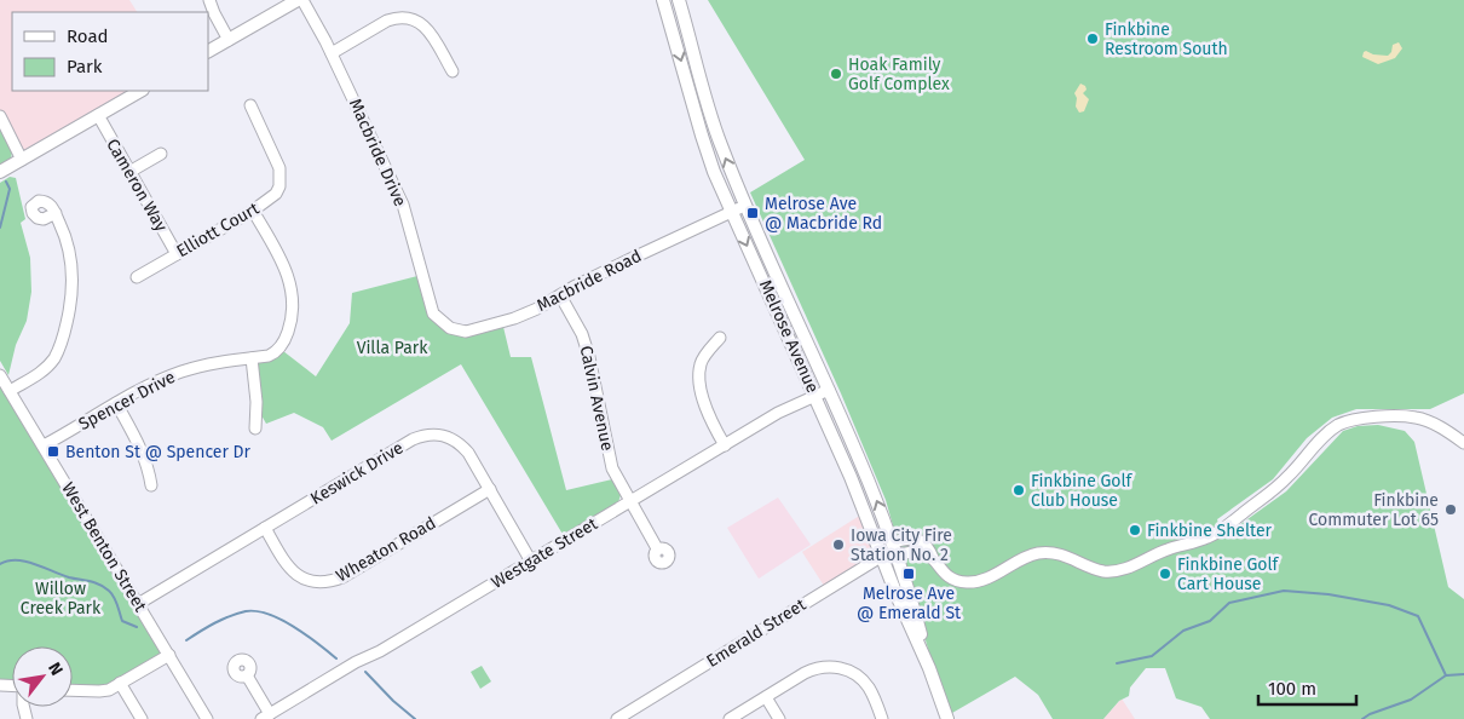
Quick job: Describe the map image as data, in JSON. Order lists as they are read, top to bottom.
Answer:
{
  "streets": {
    "main road": ["Melrose Avenue"],
    "street": [
      "Macbride Drive",
      "Cameron Way",
      "Elliott Court",
      "Macbride Road",
      "Calvin Avenue",
      "Spencer Drive",
      "Keswick Drive",
      "West Benton Street",
      "Wheaton Road",
      "Westgate Street",
      "Emerald Street"
    ]
  },
  "crossings": [
    ["Macbride Drive", "Macbride Road"],
    ["Cameron Way", "Elliott Court"],
    ["Elliott Court", "Spencer Drive"],
    ["Macbride Road", "Melrose Avenue"],
    ["Macbride Road", "Calvin Avenue"],
    ["Melrose Avenue", "Westgate Street"],
    ["Melrose Avenue", "Emerald Street"],
    ["Calvin Avenue", "Westgate Street"],
    ["Spencer Drive", "West Benton Street"],
    ["Keswick Drive", "West Benton Street"],
    ["Keswick Drive", "Wheaton Road"],
    ["Keswick Drive", "Westgate Street"]
  ],
  "parks": ["Villa Park", "Willow Creek Park"],
  "places": {
    "other": [
      "Finkbine Restroom South",
      "Hoak Family Golf Complex",
      "Finkbine Golf Club House",
      "Finkbine Commuter Lot 65",
      "Finkbine Shelter",
      "Iowa City Fire Station No. 2",
      "Finkbine Golf Cart House"
    ],
    "transit": ["Melrose Ave @ Macbride Rd", "Benton St @ Spencer Dr", "Melrose Ave @ Emerald St"]
  },
  "legend": ["Road", "Park"],
  "scale_bar": "100 m",
  "north": "top right"
}
